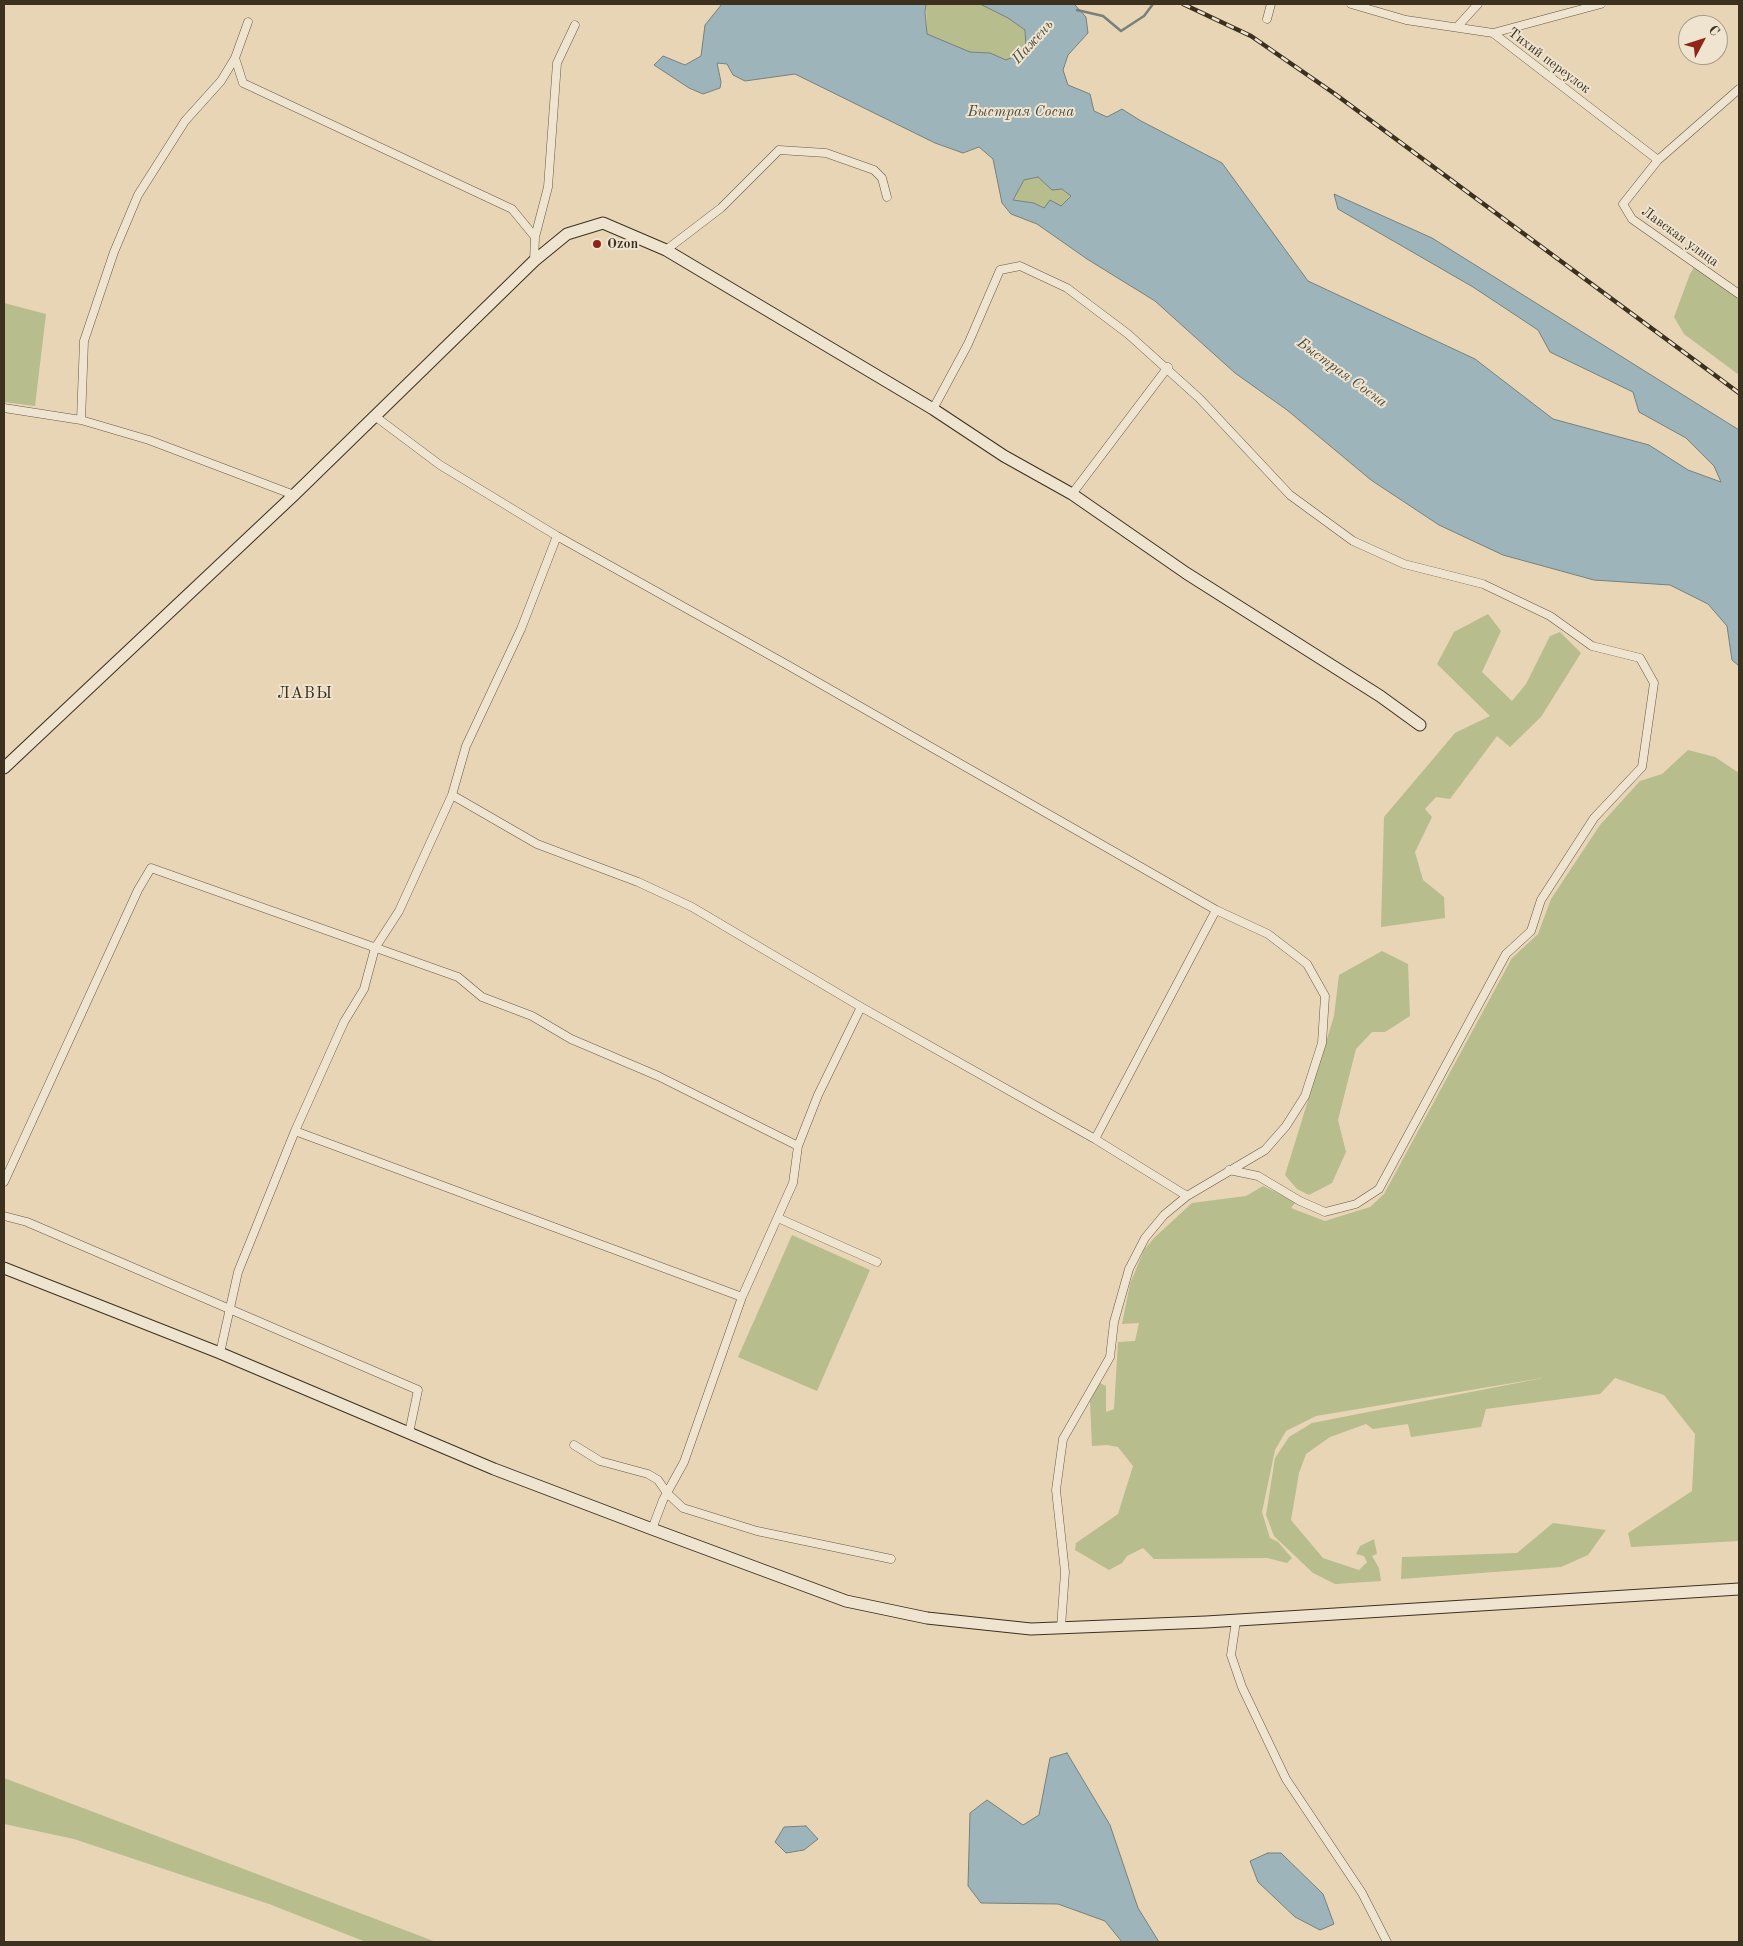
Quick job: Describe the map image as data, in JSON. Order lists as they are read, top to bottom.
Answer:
{
  "streets": {
    "street": ["Тихий переулок", "Лавская улица"]
  },
  "crossings": [
    ["Тихий переулок", "Лавская улица"]
  ],
  "districts": ["ЛАВЫ"],
  "water": ["Пажень", "Быстрая Сосна"],
  "places": ["Ozon"],
  "north": "top right"
}
